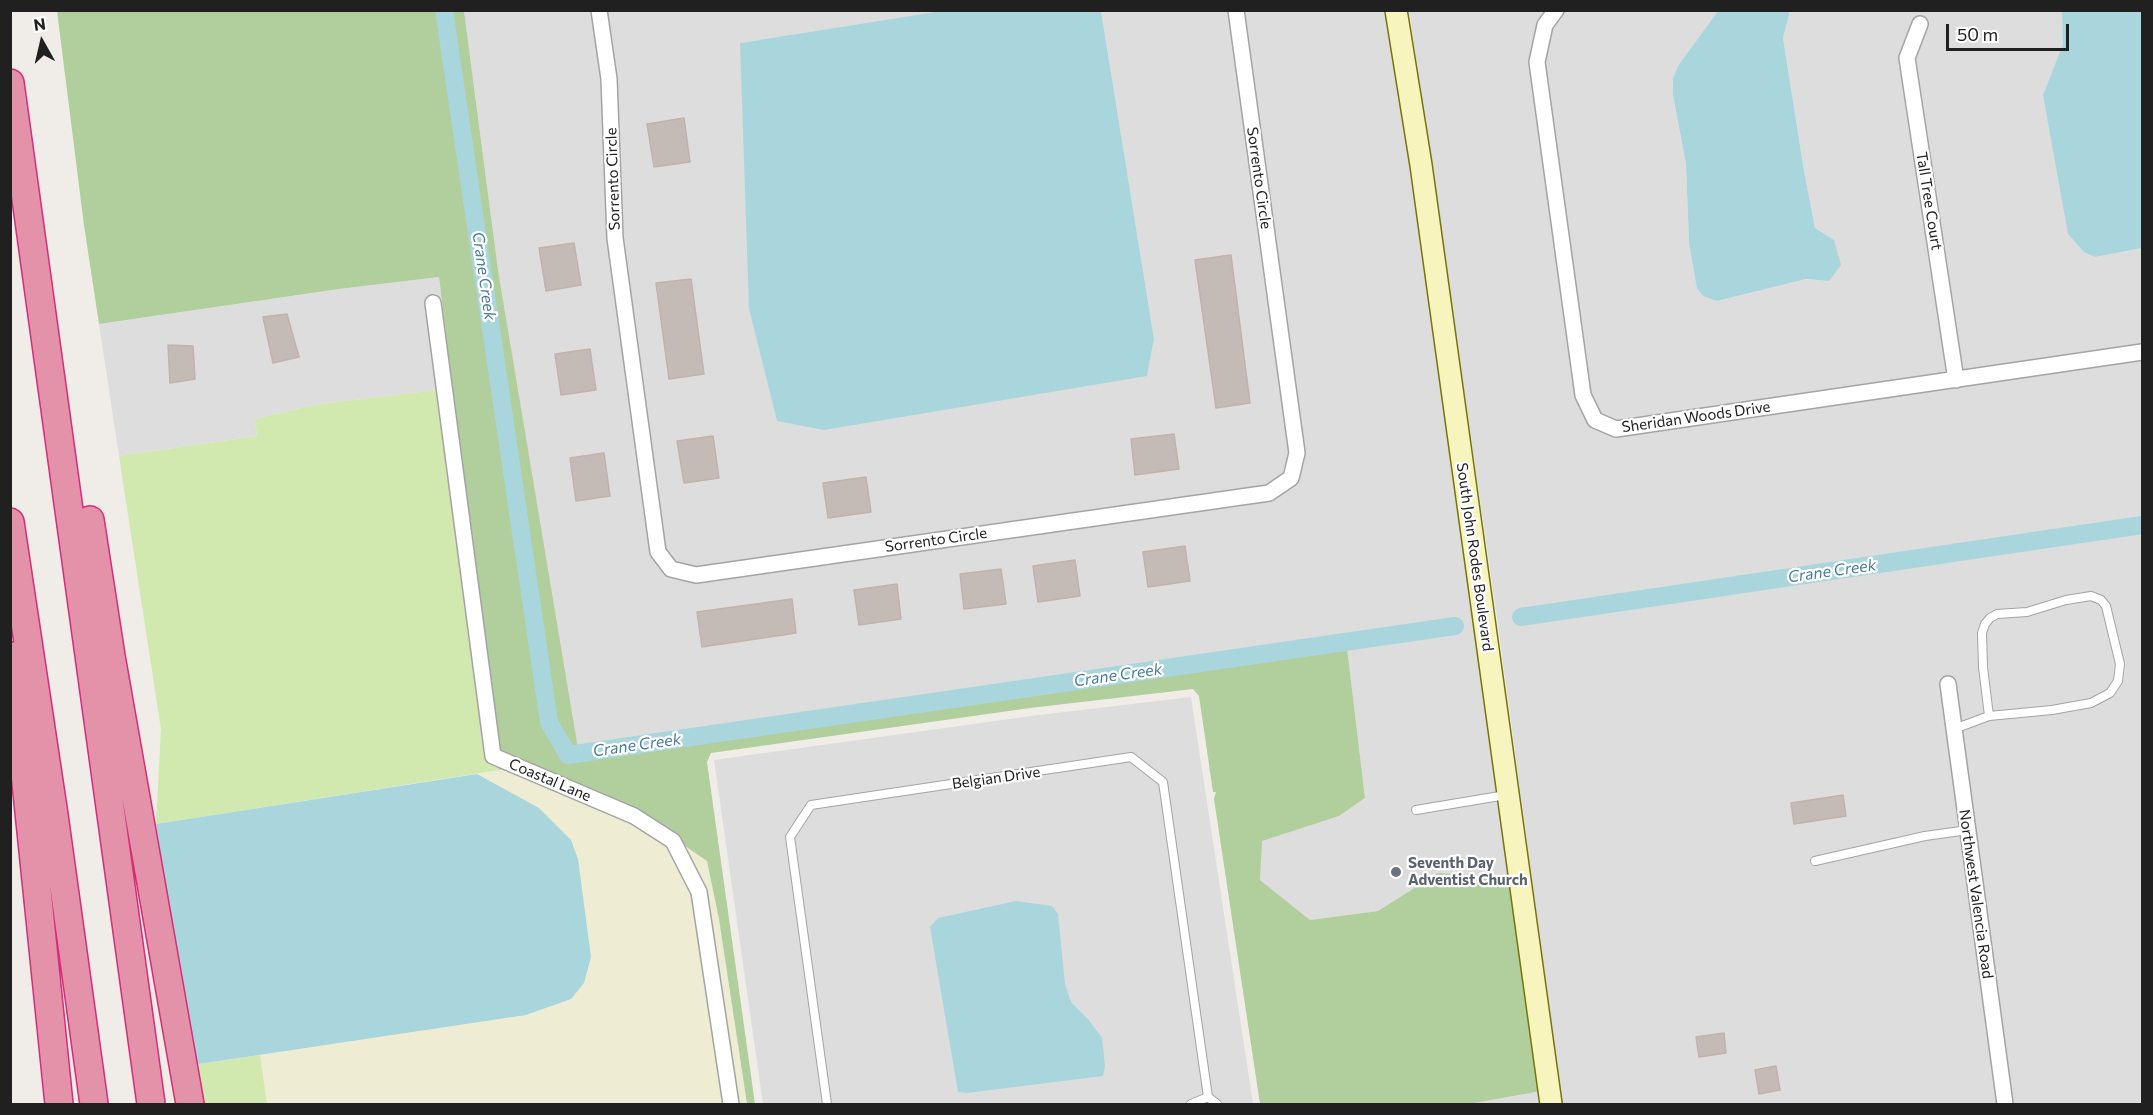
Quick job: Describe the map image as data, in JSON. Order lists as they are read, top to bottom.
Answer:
{
  "streets": {
    "main road": ["South John Rodes Boulevard"],
    "street": [
      "Sorrento Circle",
      "Tall Tree Court",
      "Sheridan Woods Drive",
      "Coastal Lane",
      "Northwest Valencia Road"
    ],
    "lane": ["Belgian Drive"]
  },
  "crossings": [
    ["Tall Tree Court", "Sheridan Woods Drive"]
  ],
  "water": ["Crane Creek"],
  "places": ["Seventh Day Adventist Church"],
  "scale_bar": "50 m",
  "north": "top"
}
